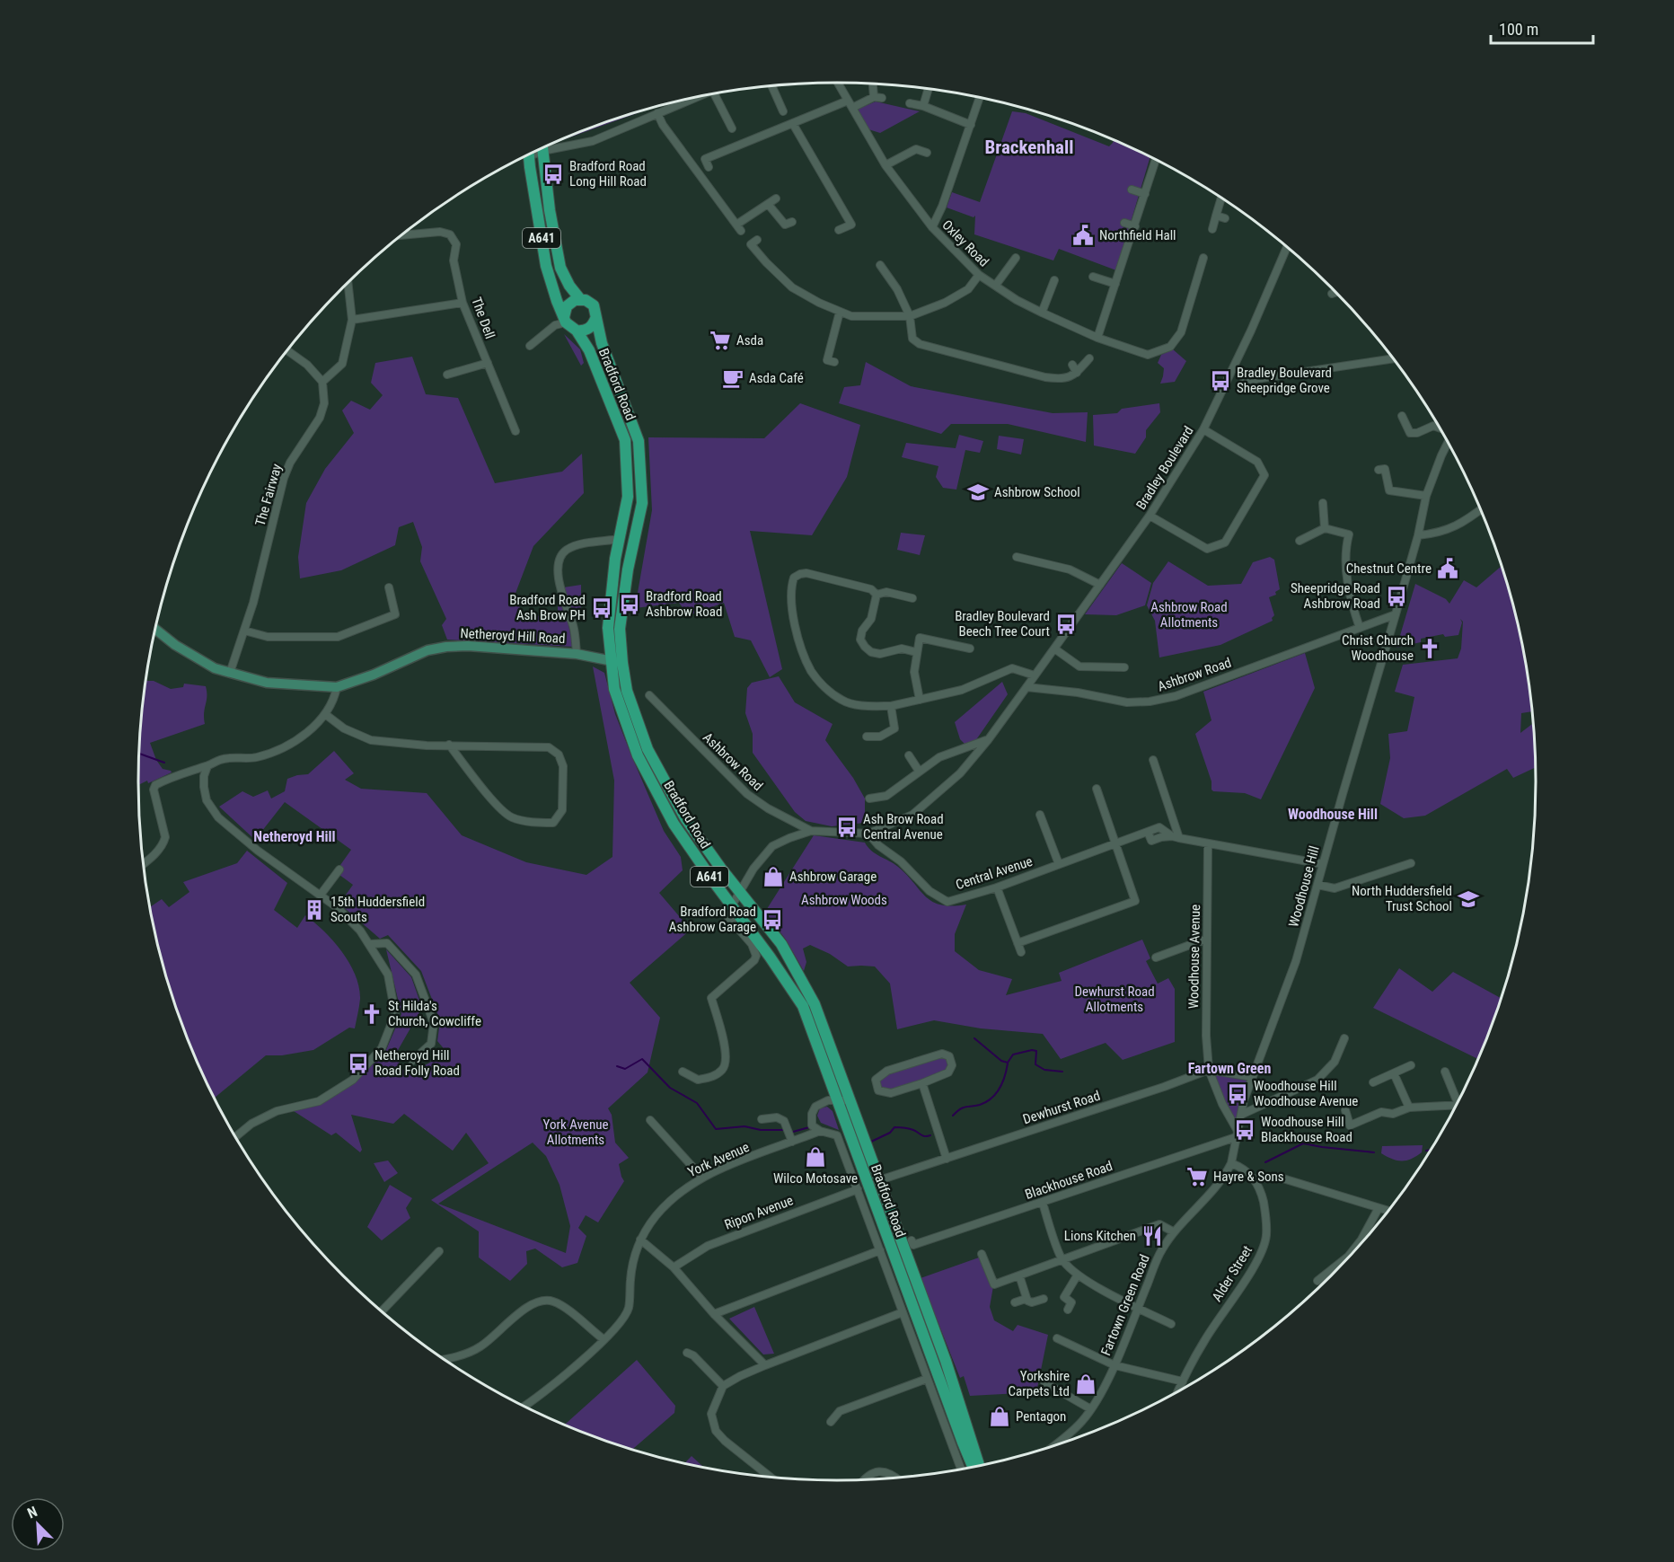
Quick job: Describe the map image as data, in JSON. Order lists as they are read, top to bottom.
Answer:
{
  "streets": {
    "main road": ["A641", "Bradford Road"],
    "street": [
      "Oxley Road",
      "The Dell",
      "Bradley Boulevard",
      "The Fairway",
      "Netheroyd Hill Road",
      "Ashbrow Road",
      "Central Avenue",
      "Woodhouse Hill",
      "Woodhouse Avenue",
      "Dewhurst Road",
      "York Avenue",
      "Blackhouse Road",
      "Ripon Avenue",
      "Alder Street",
      "Fartown Green Road"
    ]
  },
  "crossings": [
    ["A641", "Bradford Road"],
    ["A641", "Ashbrow Road"],
    ["A641", "Dewhurst Road"],
    ["A641", "Ripon Avenue"],
    ["Bradford Road", "Netheroyd Hill Road"],
    ["Bradford Road", "Ashbrow Road"],
    ["Bradford Road", "York Avenue"],
    ["Bradford Road", "Ripon Avenue"],
    ["Bradley Boulevard", "Ashbrow Road"],
    ["Ashbrow Road", "Central Avenue"],
    ["Ashbrow Road", "Woodhouse Hill"],
    ["Woodhouse Hill", "Woodhouse Avenue"],
    ["Woodhouse Hill", "Blackhouse Road"],
    ["Woodhouse Hill", "Fartown Green Road"],
    ["Woodhouse Avenue", "Dewhurst Road"],
    ["Woodhouse Avenue", "Blackhouse Road"],
    ["Dewhurst Road", "Ripon Avenue"]
  ],
  "districts": [
    "Brackenhall",
    "Woodhouse Hill",
    "Netheroyd Hill",
    "Fartown Green"
  ],
  "parks": [
    "Ashbrow Road Allotments",
    "Ashbrow Woods",
    "Dewhurst Road Allotments",
    "York Avenue Allotments"
  ],
  "places": {
    "bus stop": [
      "Bradford Road Long Hill Road",
      "Bradley Boulevard Sheepridge Grove",
      "Sheepridge Road Ashbrow Road",
      "Bradford Road Ashbrow Road",
      "Bradford Road Ash Brow PH",
      "Bradley Boulevard Beech Tree Court",
      "Ash Brow Road Central Avenue",
      "Bradford Road Ashbrow Garage",
      "Netheroyd Hill Road Folly Road",
      "Woodhouse Hill Woodhouse Avenue",
      "Woodhouse Hill Blackhouse Road"
    ],
    "public building": ["Northfield Hall", "Chestnut Centre"],
    "supermarket": ["Asda", "Hayre & Sons"],
    "cafe": ["Asda Café"],
    "school or university": ["Ashbrow School", "North Huddersfield Trust School"],
    "church": ["Christ Church Woodhouse", "St Hilda's Church, Cowcliffe"],
    "shop": [
      "Ashbrow Garage",
      "Wilco Motosave",
      "Yorkshire Carpets Ltd",
      "Pentagon"
    ],
    "building": ["15th Huddersfield Scouts"],
    "restaurant": ["Lions Kitchen"]
  },
  "scale_bar": "100 m",
  "north": "top left"
}
